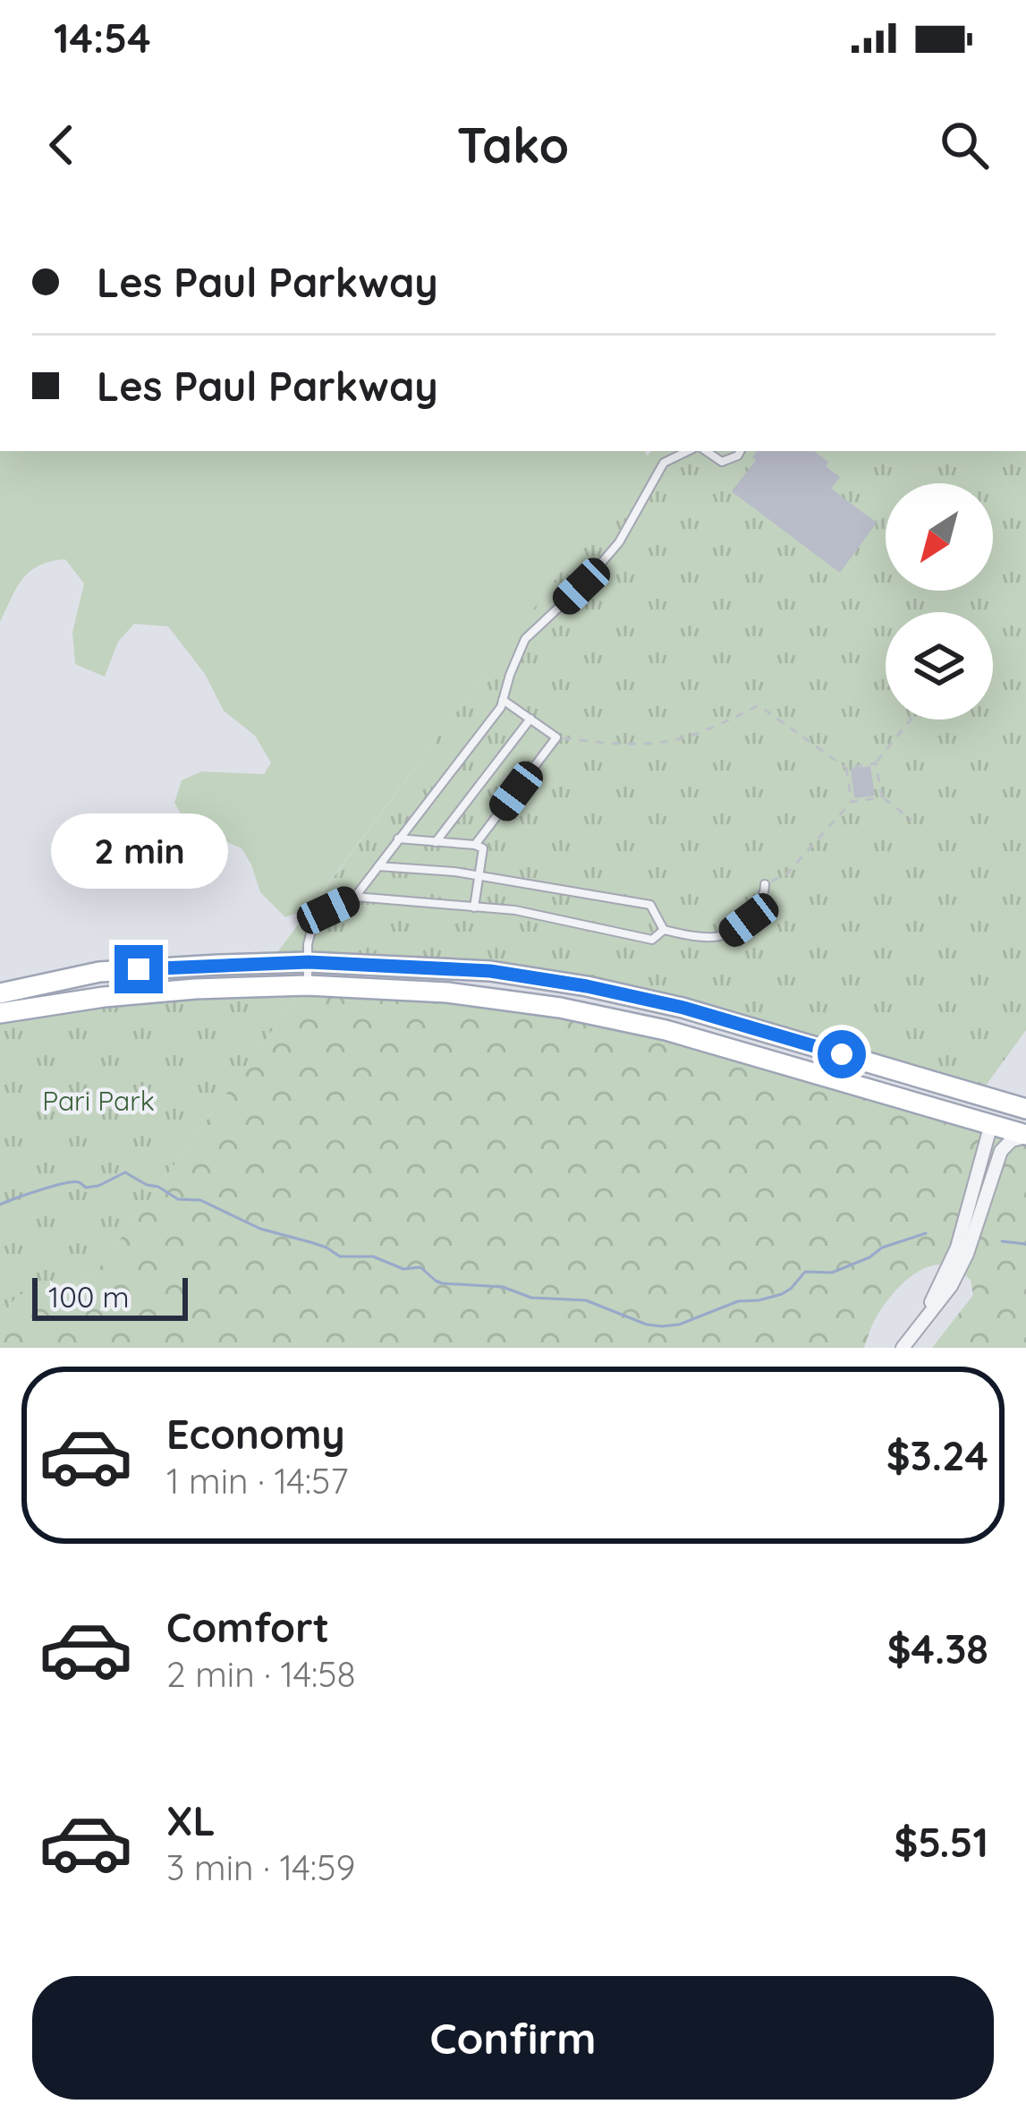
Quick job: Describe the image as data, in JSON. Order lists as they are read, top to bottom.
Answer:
{
  "parks": ["Pari Park"],
  "scale_bar": "100 m",
  "north": "bottom left",
  "page": {
    "status": "14:54",
    "header": "Tako",
    "banner": ["Les Paul Parkway", "Les Paul Parkway"],
    "bubble": "2 min",
    "scale": "100 m",
    "list": [
      {
        "name": "Economy",
        "note": "1 min · 14:57",
        "value": "$3.24"
      },
      {
        "name": "Comfort",
        "note": "2 min · 14:58",
        "value": "$4.38"
      },
      {
        "name": "XL",
        "note": "3 min · 14:59",
        "value": "$5.51"
      }
    ],
    "buttons": "Confirm"
  }
}
